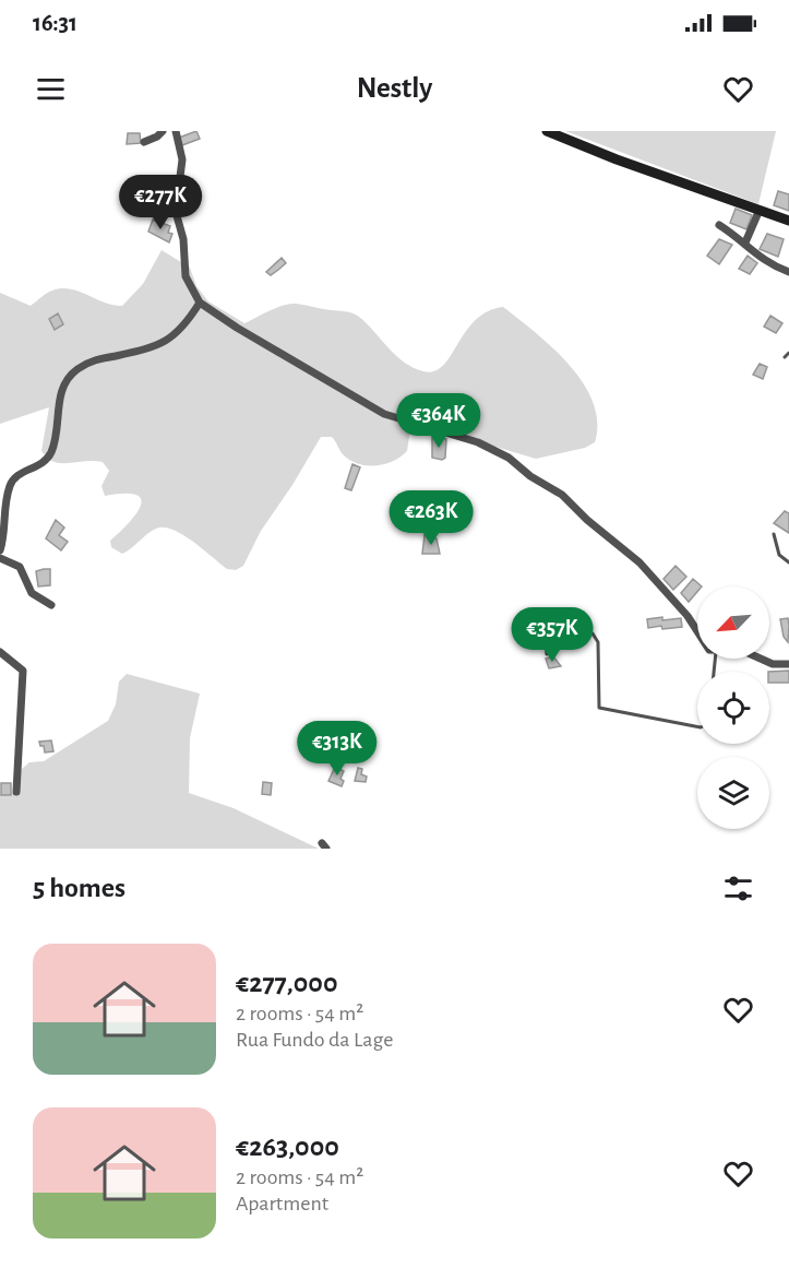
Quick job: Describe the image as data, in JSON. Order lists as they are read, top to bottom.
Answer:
{
  "north": "bottom left",
  "page": {
    "status": "16:31",
    "header": "Nestly",
    "price": [
      "€277K",
      "€364K",
      "€263K",
      "€357K",
      "€313K"
    ],
    "heading": "5 homes",
    "list": [
      {
        "name": "€277,000",
        "note": "2 rooms · 54 m² · Rua Fundo da Lage"
      },
      {
        "name": "€263,000",
        "note": "2 rooms · 54 m² · Apartment"
      }
    ]
  }
}
